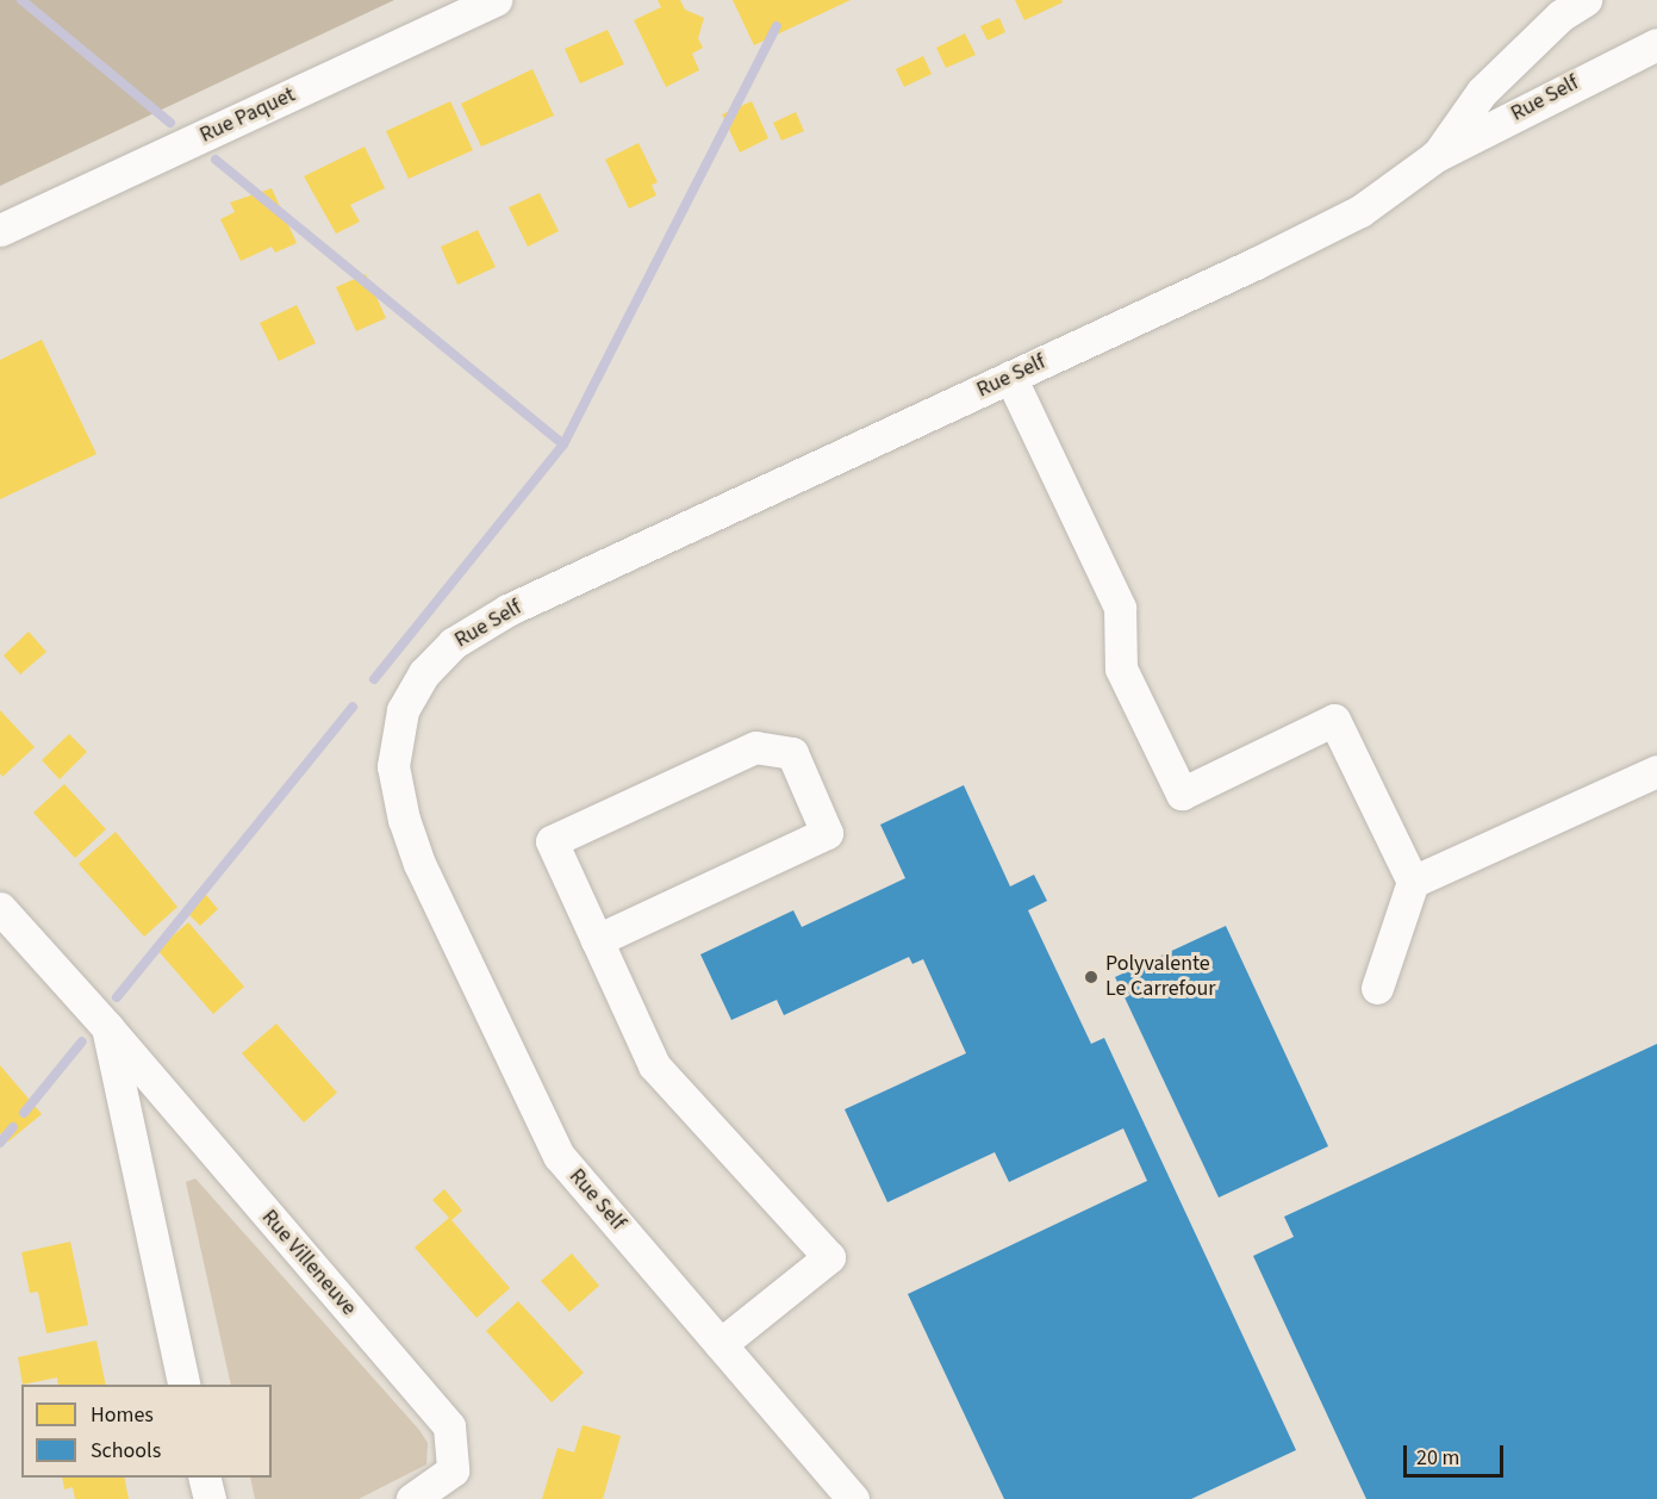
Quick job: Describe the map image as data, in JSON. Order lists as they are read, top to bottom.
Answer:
{
  "streets": {
    "street": ["Rue Self", "Rue Paquet", "Rue Villeneuve"]
  },
  "places": ["Polyvalente Le Carrefour"],
  "legend": ["Homes", "Schools"],
  "scale_bar": "20 m"
}
